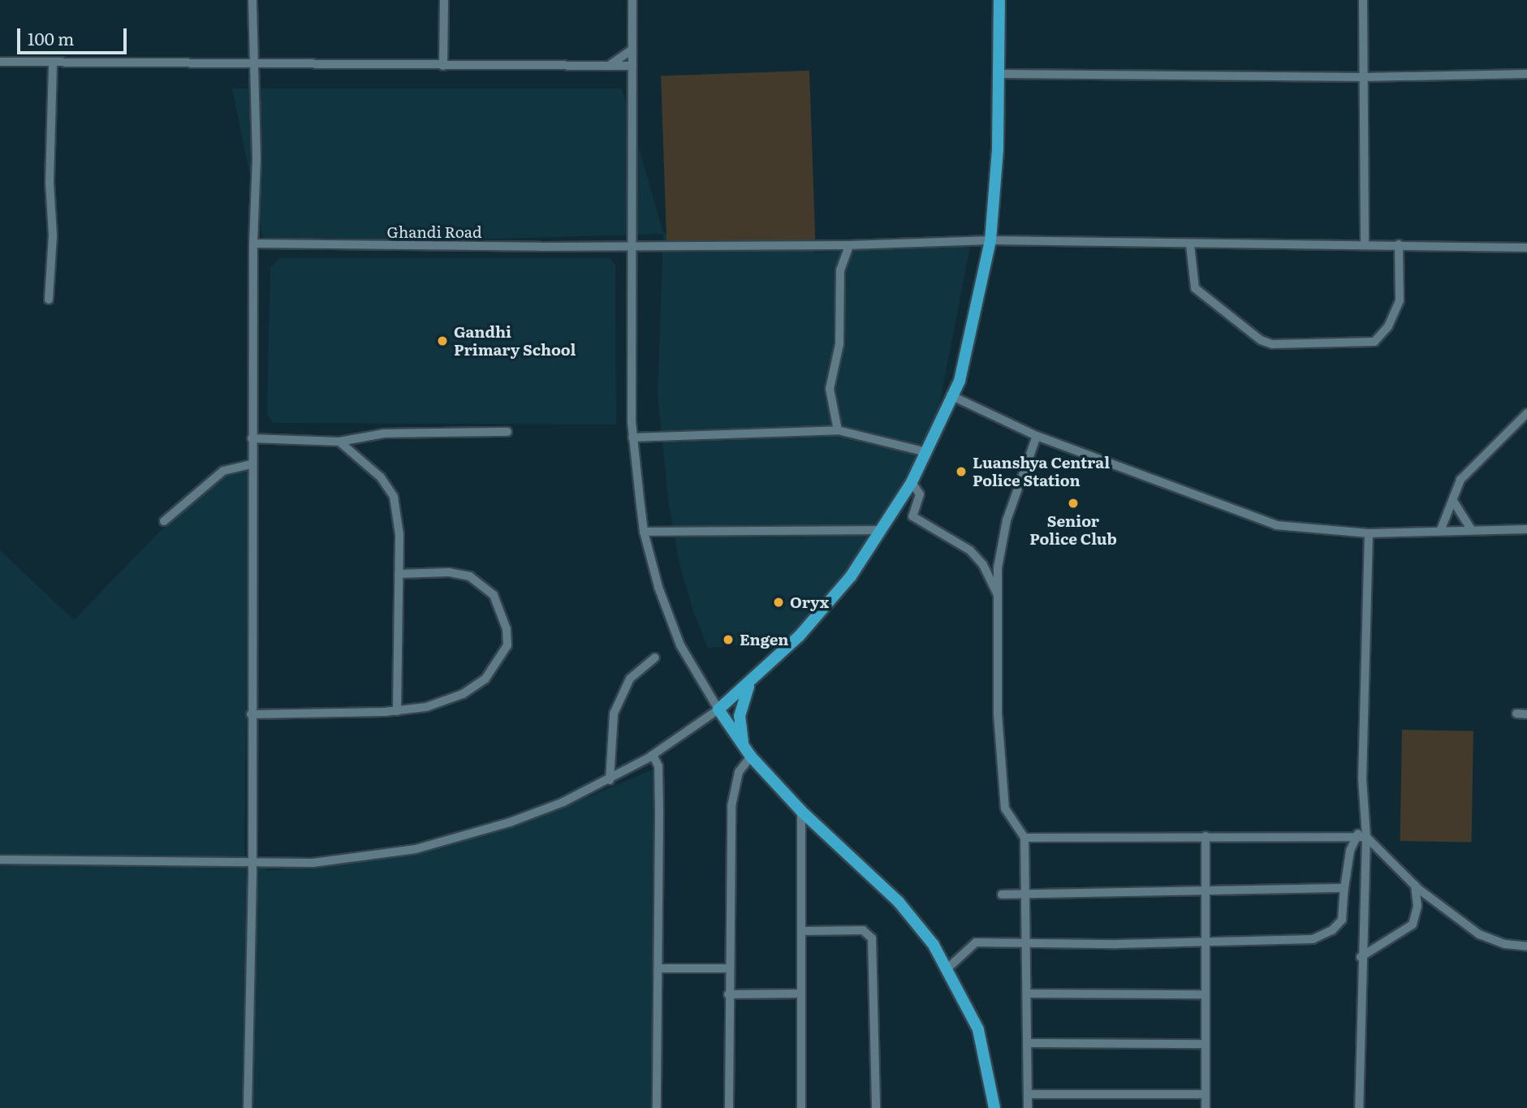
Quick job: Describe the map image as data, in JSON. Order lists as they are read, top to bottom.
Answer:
{
  "streets": {
    "street": ["Ghandi Road"]
  },
  "places": [
    "Gandhi Primary School",
    "Luanshya Central Police Station",
    "Senior Police Club",
    "Oryx",
    "Engen"
  ],
  "scale_bar": "100 m"
}
